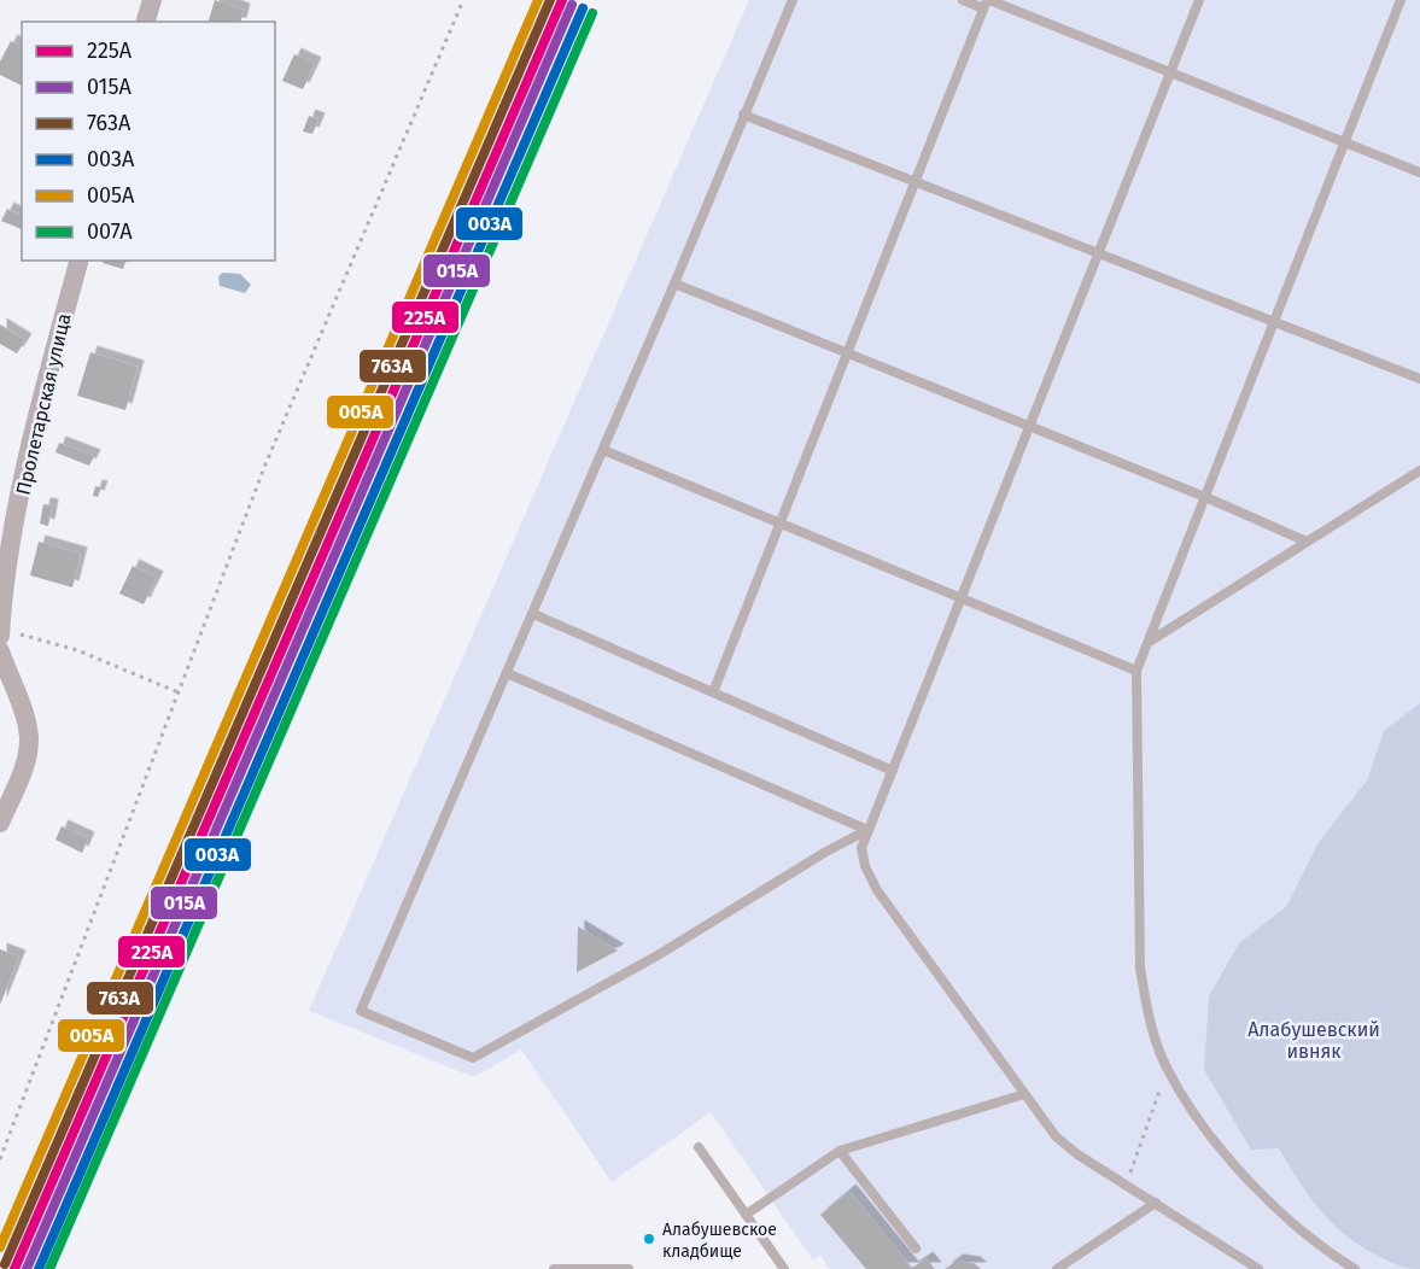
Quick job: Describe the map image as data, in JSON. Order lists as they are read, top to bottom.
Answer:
{
  "streets": {
    "street": ["Пролетарская улица"]
  },
  "parks": ["Алабушевский ивняк"],
  "places": ["Алабушевское кладбище"],
  "lines": [
    "transit line 225А",
    "transit line 763А",
    "transit line 005А",
    "transit line 015А",
    "transit line 003А",
    "transit line 007А"
  ],
  "legend": [
    "225А",
    "015А",
    "763А",
    "003А",
    "005А",
    "007А"
  ]
}
